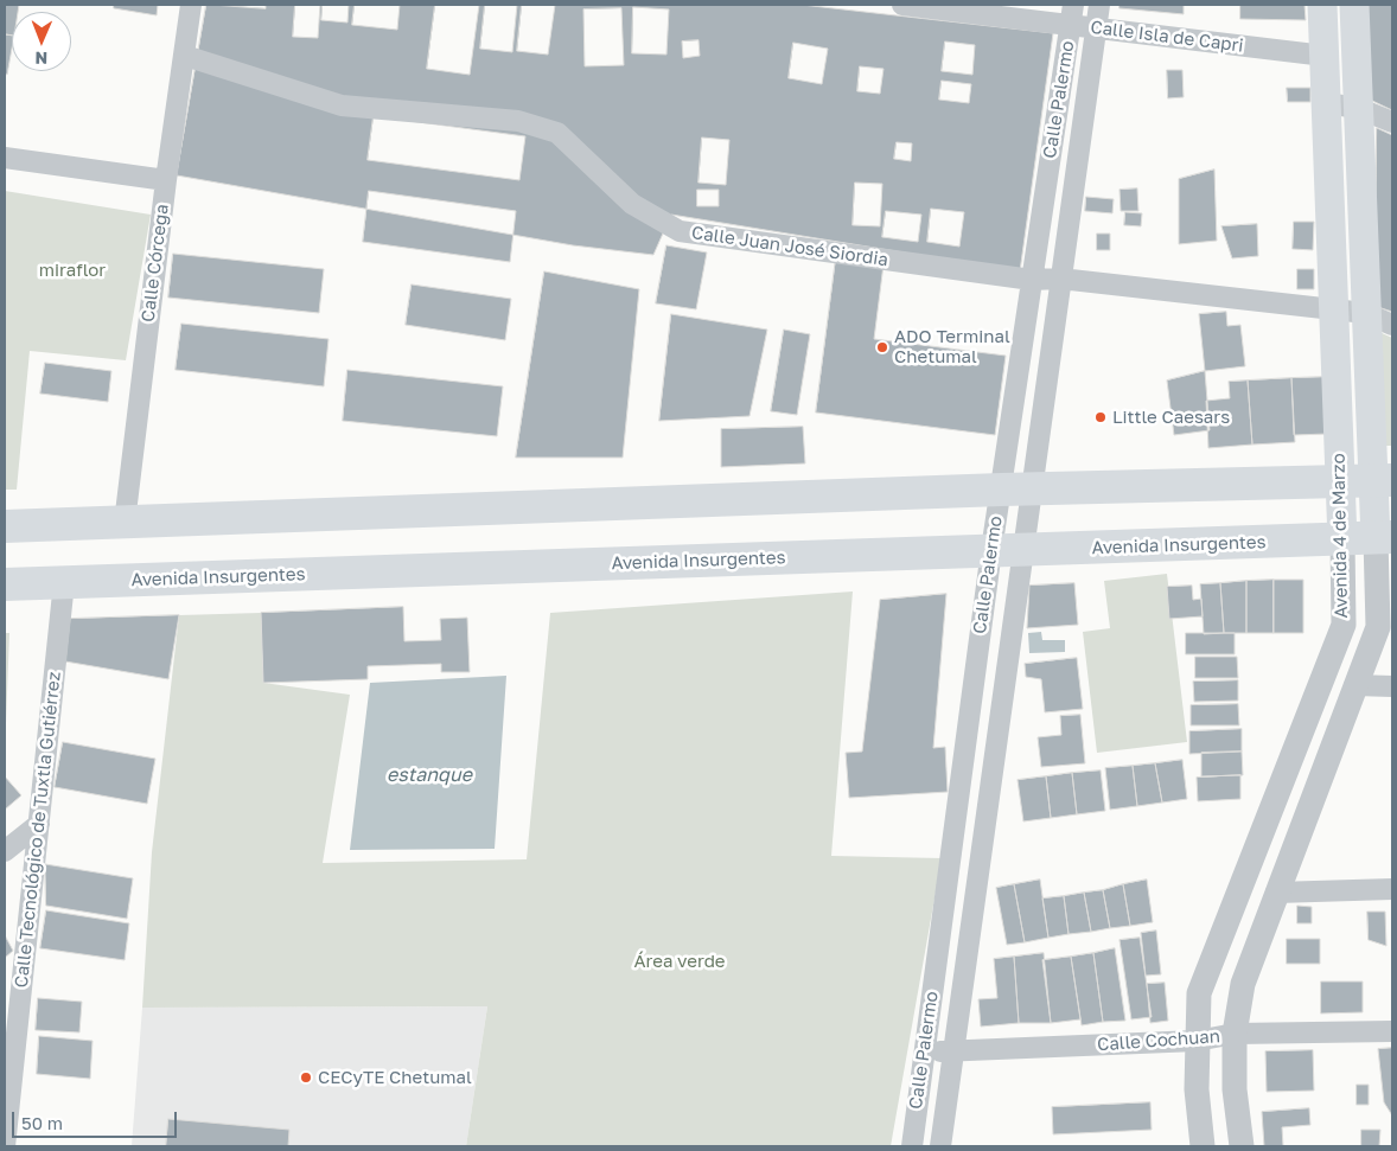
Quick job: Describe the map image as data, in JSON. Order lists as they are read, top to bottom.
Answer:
{
  "streets": {
    "main road": ["Avenida 4 de Marzo", "Avenida Insurgentes"],
    "street": [
      "Calle Isla de Capri",
      "Calle Palermo",
      "Calle Juan José Siordia",
      "Calle Córcega",
      "Calle Tecnológico de Tuxtla Gutiérrez",
      "Calle Cochuan"
    ]
  },
  "crossings": [
    ["Calle Isla de Capri", "Calle Palermo"],
    ["Calle Isla de Capri", "Avenida 4 de Marzo"],
    ["Calle Palermo", "Calle Juan José Siordia"],
    ["Calle Palermo", "Avenida Insurgentes"],
    ["Calle Palermo", "Calle Cochuan"],
    ["Calle Juan José Siordia", "Calle Córcega"],
    ["Calle Juan José Siordia", "Avenida 4 de Marzo"],
    ["Avenida 4 de Marzo", "Avenida Insurgentes"],
    ["Avenida 4 de Marzo", "Calle Cochuan"],
    ["Avenida Insurgentes", "Calle Tecnológico de Tuxtla Gutiérrez"]
  ],
  "water": ["estanque"],
  "parks": ["miraflor", "Área verde"],
  "places": ["ADO Terminal Chetumal", "Little Caesars", "CECyTE Chetumal"],
  "scale_bar": "50 m",
  "north": "bottom"
}
